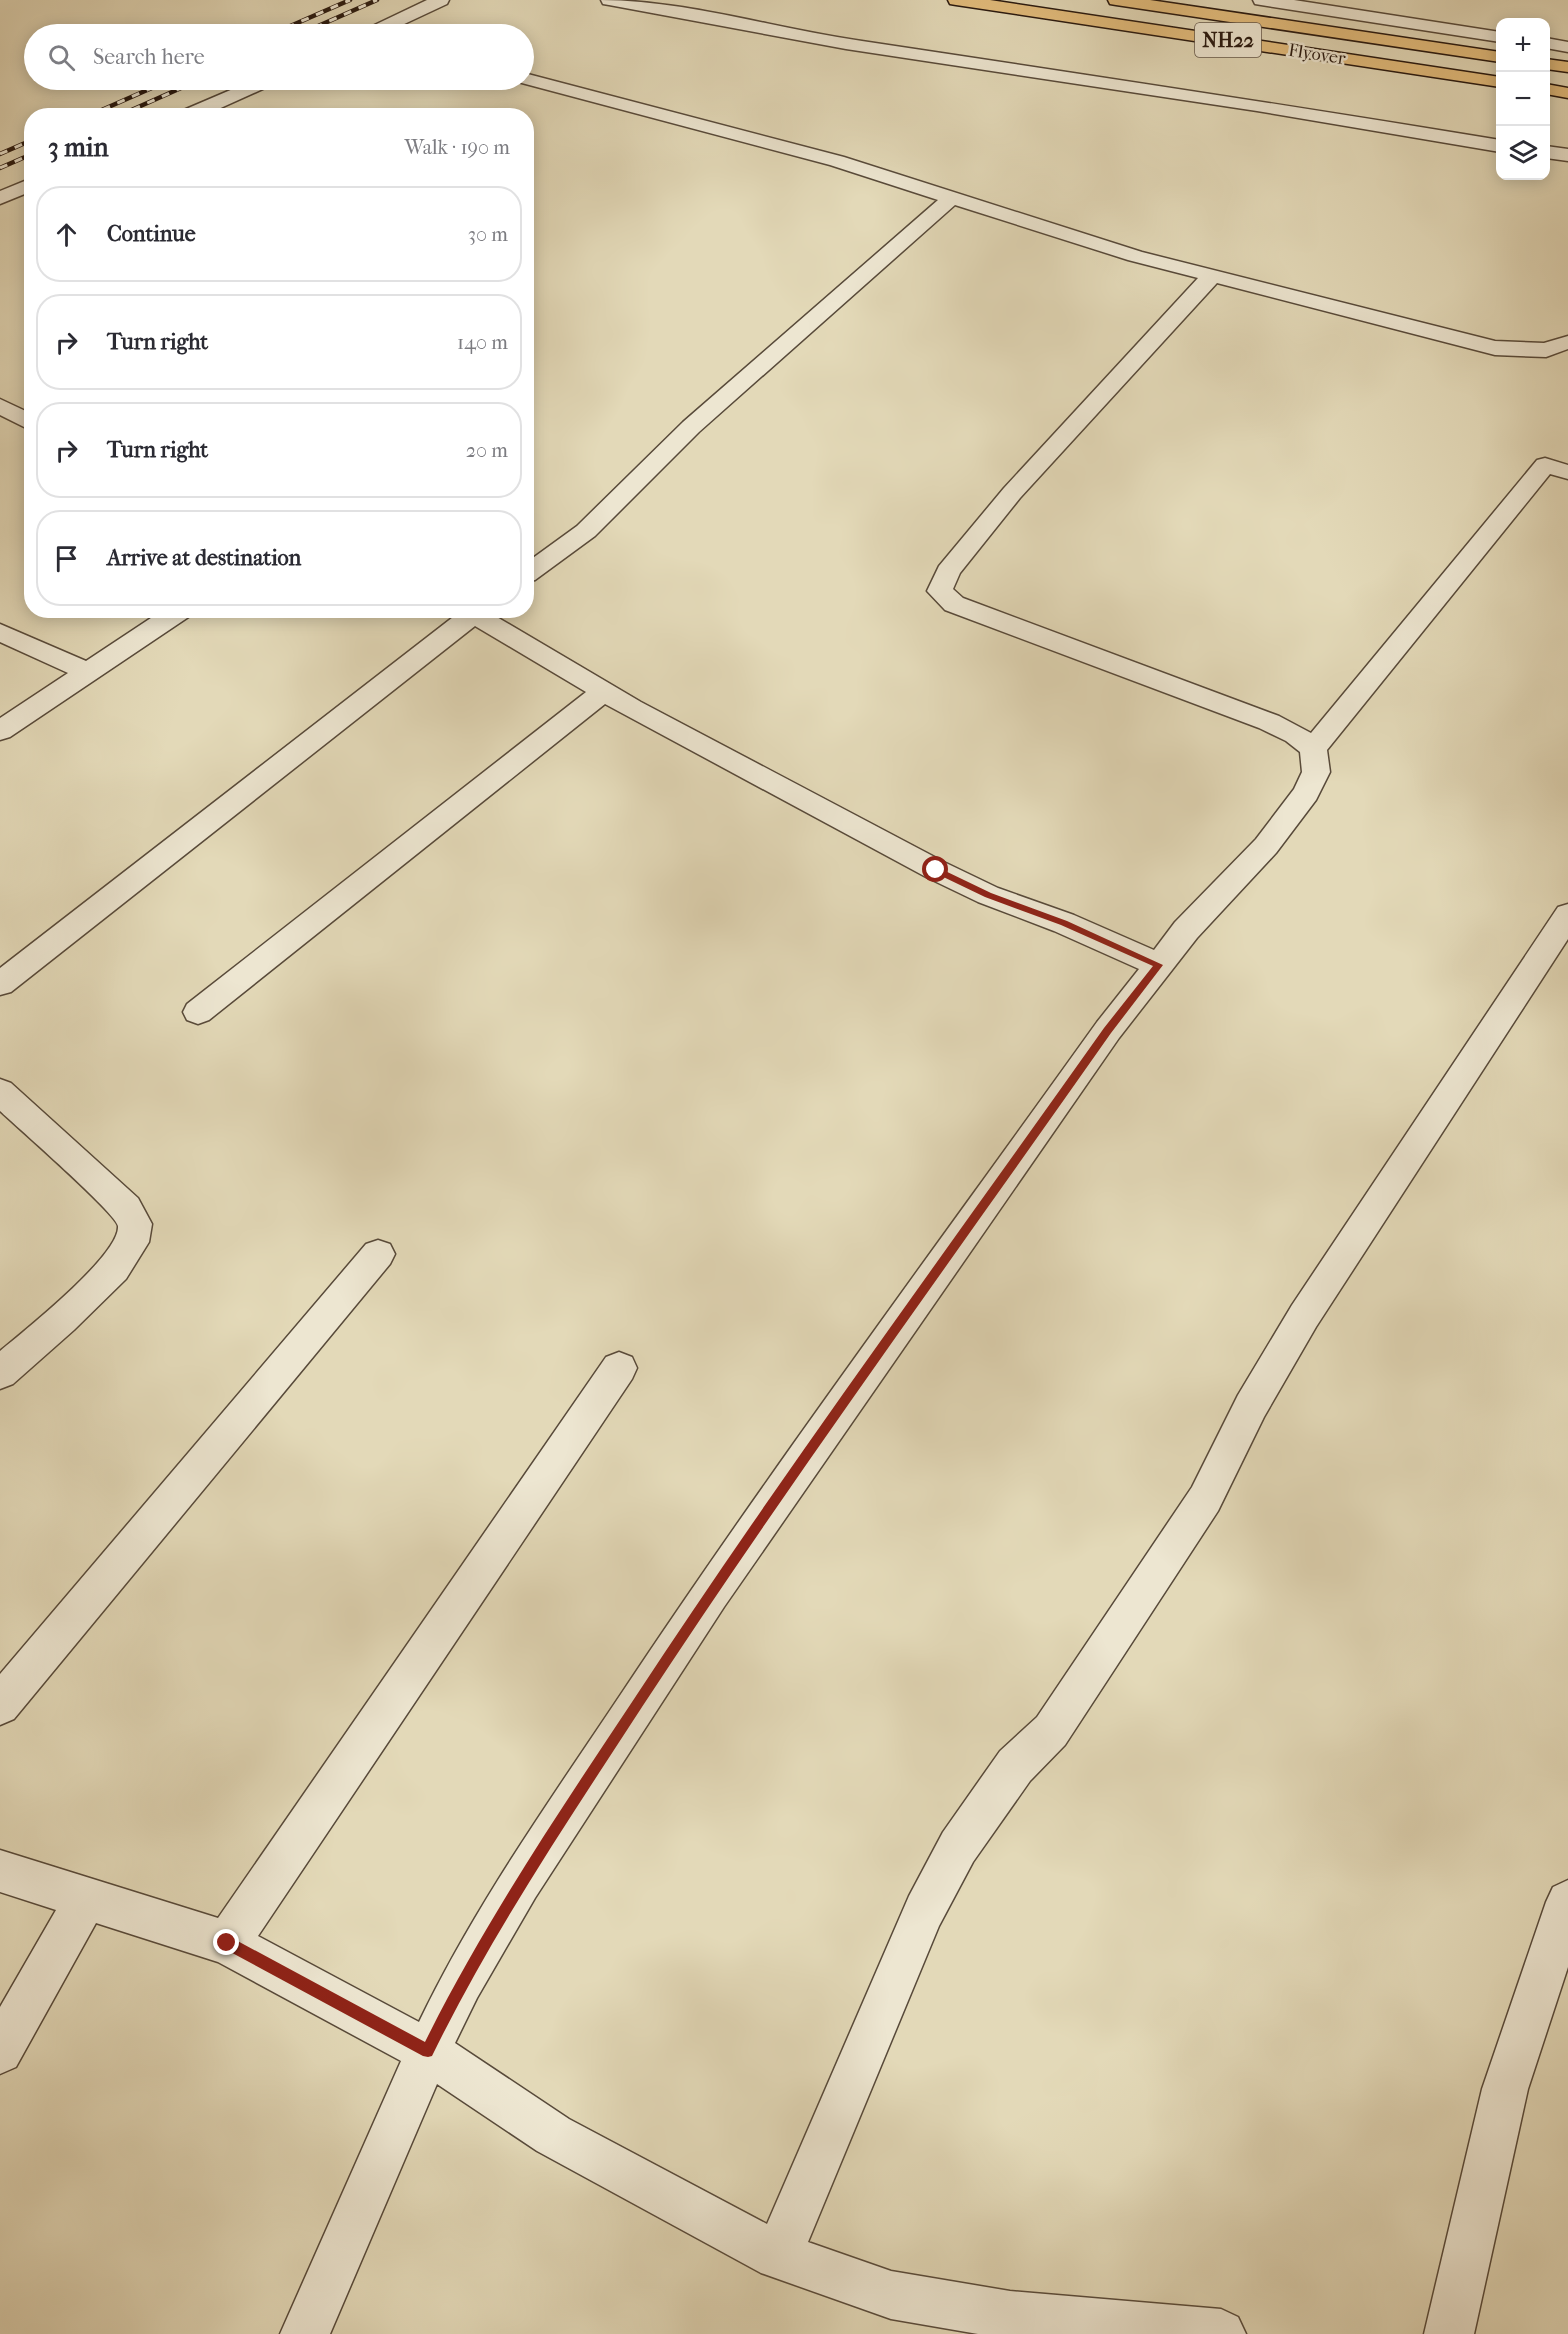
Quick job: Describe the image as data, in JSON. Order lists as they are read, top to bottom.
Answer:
{
  "streets": {
    "highway": ["NH22", "Flyover"]
  },
  "page": {
    "map_buttons": ["+", "−"],
    "search": "Search here",
    "heading": ["3 min", "Walk · 190 m"],
    "list": [
      ["Continue", "30 m"],
      ["Turn right", "140 m"],
      ["Turn right", "20 m"],
      "Arrive at destination"
    ]
  }
}
